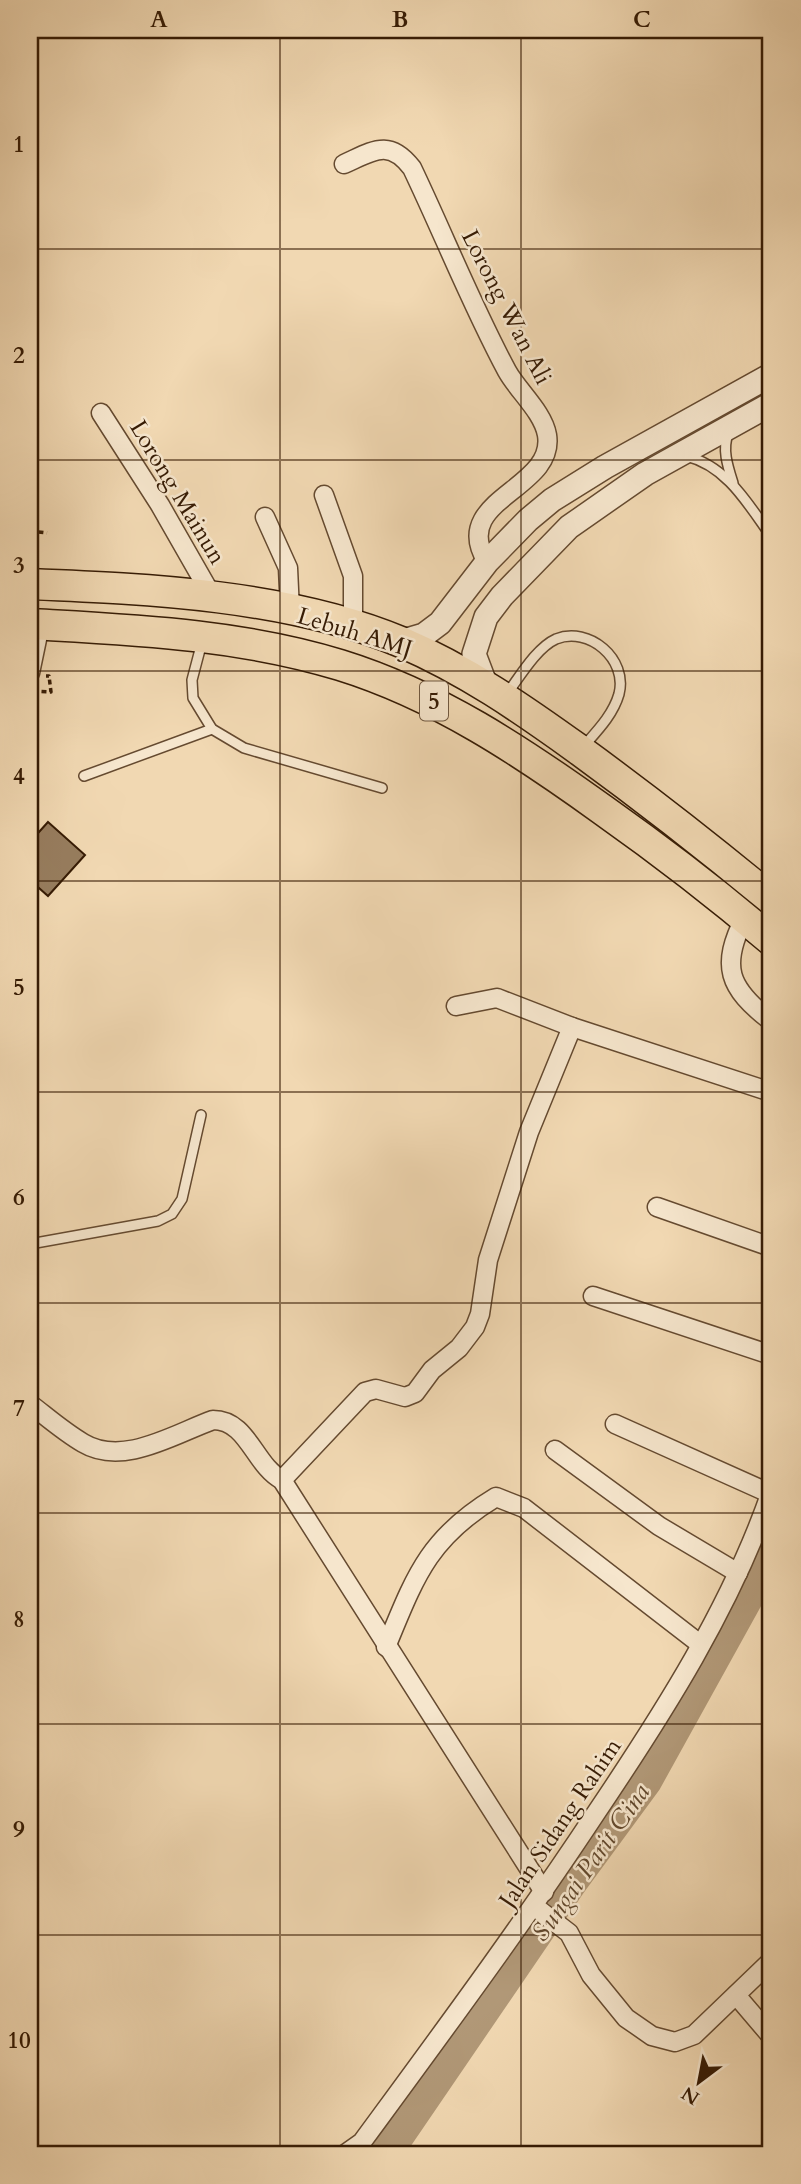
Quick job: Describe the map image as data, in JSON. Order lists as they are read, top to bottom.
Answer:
{
  "streets": {
    "highway": ["Lebuh AMJ", "5"],
    "street": ["Lorong Wan Ali", "Lorong Mainun", "Jalan Sidang Rahim"]
  },
  "crossings": [
    ["Lorong Mainun", "Lebuh AMJ"]
  ],
  "water": ["Sungai Parit Cina"],
  "north": "bottom left",
  "grid": {
    "columns": ["A", "B", "C"],
    "rows": [
      "1",
      "2",
      "3",
      "4",
      "5",
      "6",
      "7",
      "8",
      "9",
      "10"
    ]
  }
}
